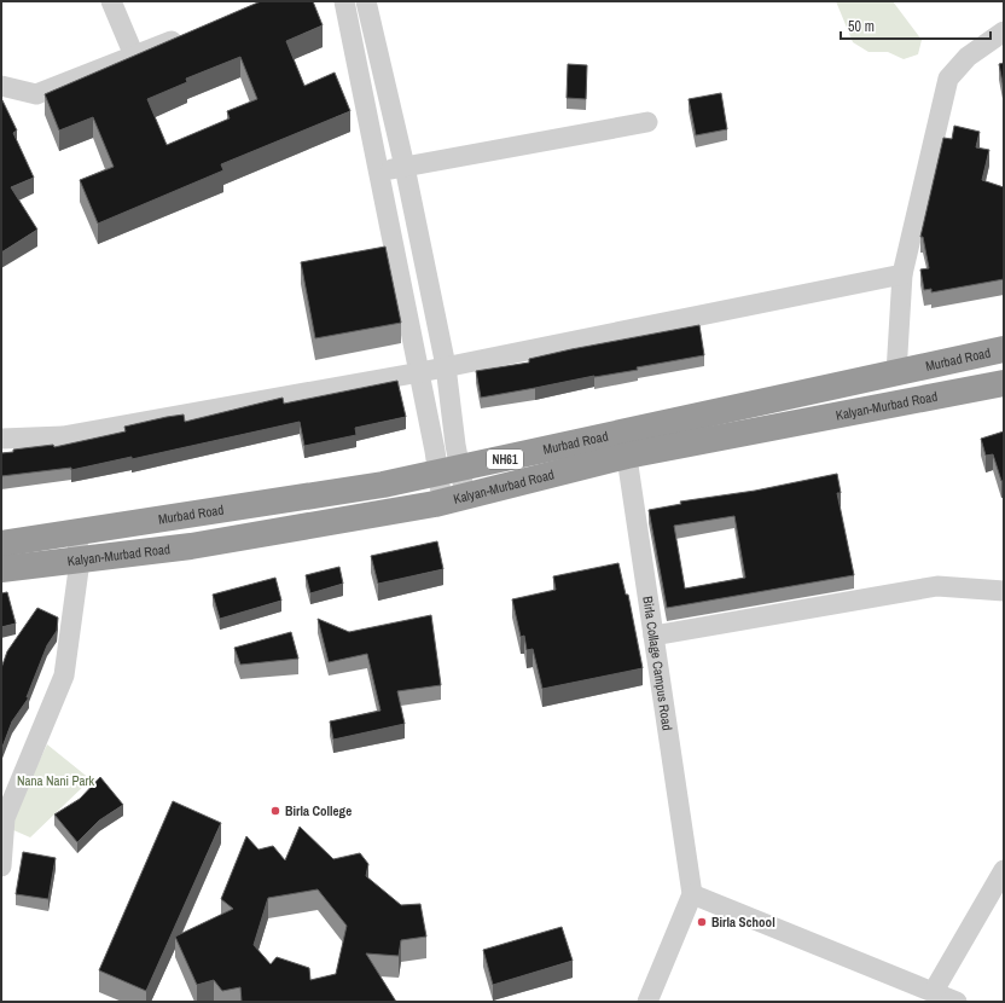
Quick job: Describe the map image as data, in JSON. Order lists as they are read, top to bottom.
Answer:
{
  "streets": {
    "highway": ["Murbad Road", "Kalyan-Murbad Road", "NH61"],
    "street": ["Birla Collage Campus Road"]
  },
  "crossings": [
    ["Murbad Road", "Kalyan-Murbad Road"],
    ["Murbad Road", "Birla Collage Campus Road"],
    ["Kalyan-Murbad Road", "Birla Collage Campus Road"]
  ],
  "parks": ["Nana Nani Park"],
  "places": ["Birla College", "Birla School"],
  "scale_bar": "50 m"
}
